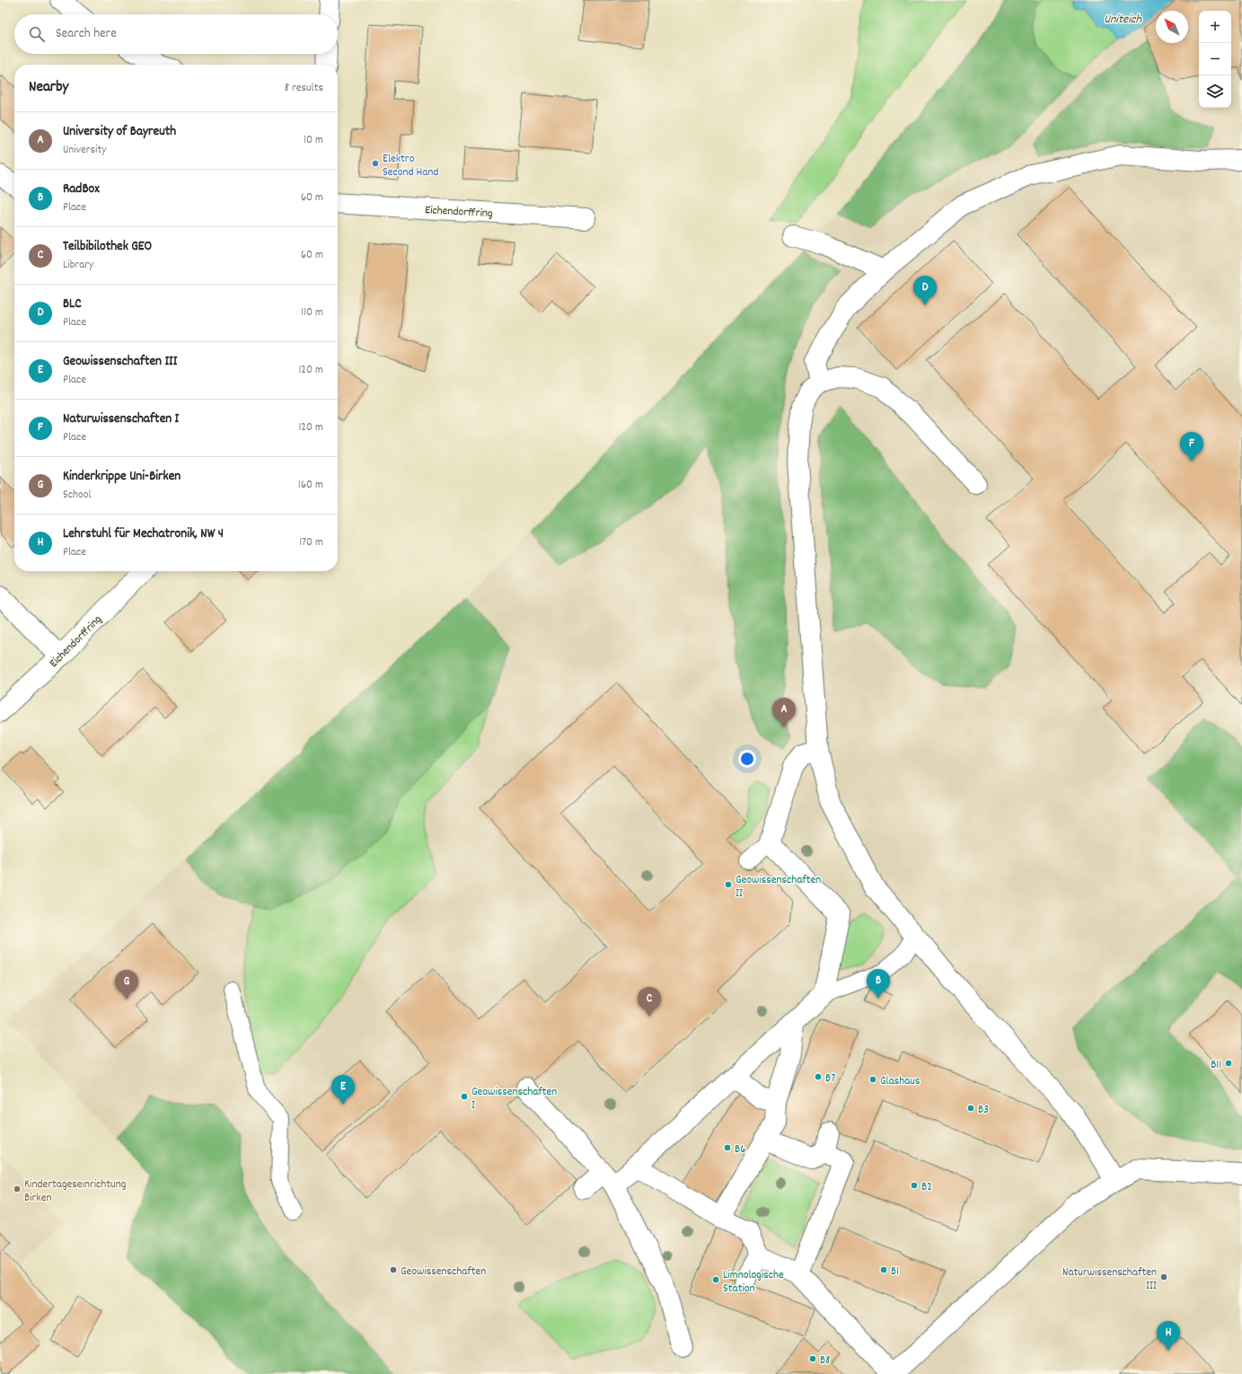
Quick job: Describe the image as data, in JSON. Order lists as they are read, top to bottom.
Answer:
{
  "streets": {
    "street": ["Eichendorffring"]
  },
  "water": ["Uniteich"],
  "places": [
    "Elektro Second Hand",
    "Geowissenschaften II",
    "B11",
    "B7",
    "Glashaus",
    "Geowissenschaften I",
    "B3",
    "B6",
    "B2",
    "Kindertageseinrichtung Birken",
    "Geowissenschaften",
    "B1",
    "Naturwissenschaften III",
    "Limnologische Station",
    "B8"
  ],
  "north": "top left",
  "page": {
    "map_buttons": ["+", "−"],
    "search": "Search here",
    "heading": ["Nearby", "8 results"],
    "list": [
      {
        "mark": "A",
        "name": "University of Bayreuth",
        "note": "University",
        "value": "10 m"
      },
      {
        "mark": "B",
        "name": "RadBox",
        "note": "Place",
        "value": "60 m"
      },
      {
        "mark": "C",
        "name": "Teilbibilothek GEO",
        "note": "Library",
        "value": "60 m"
      },
      {
        "mark": "D",
        "name": "BLC",
        "note": "Place",
        "value": "110 m"
      },
      {
        "mark": "E",
        "name": "Geowissenschaften III",
        "note": "Place",
        "value": "120 m"
      },
      {
        "mark": "F",
        "name": "Naturwissenschaften I",
        "note": "Place",
        "value": "120 m"
      },
      {
        "mark": "G",
        "name": "Kinderkrippe Uni-Birken",
        "note": "School",
        "value": "160 m"
      },
      {
        "mark": "H",
        "name": "Lehrstuhl für Mechatronik, NW 4",
        "note": "Place",
        "value": "170 m"
      }
    ],
    "pins": [
      "D",
      "F",
      "A",
      "B",
      "G",
      "C",
      "E",
      "H"
    ]
  }
}
